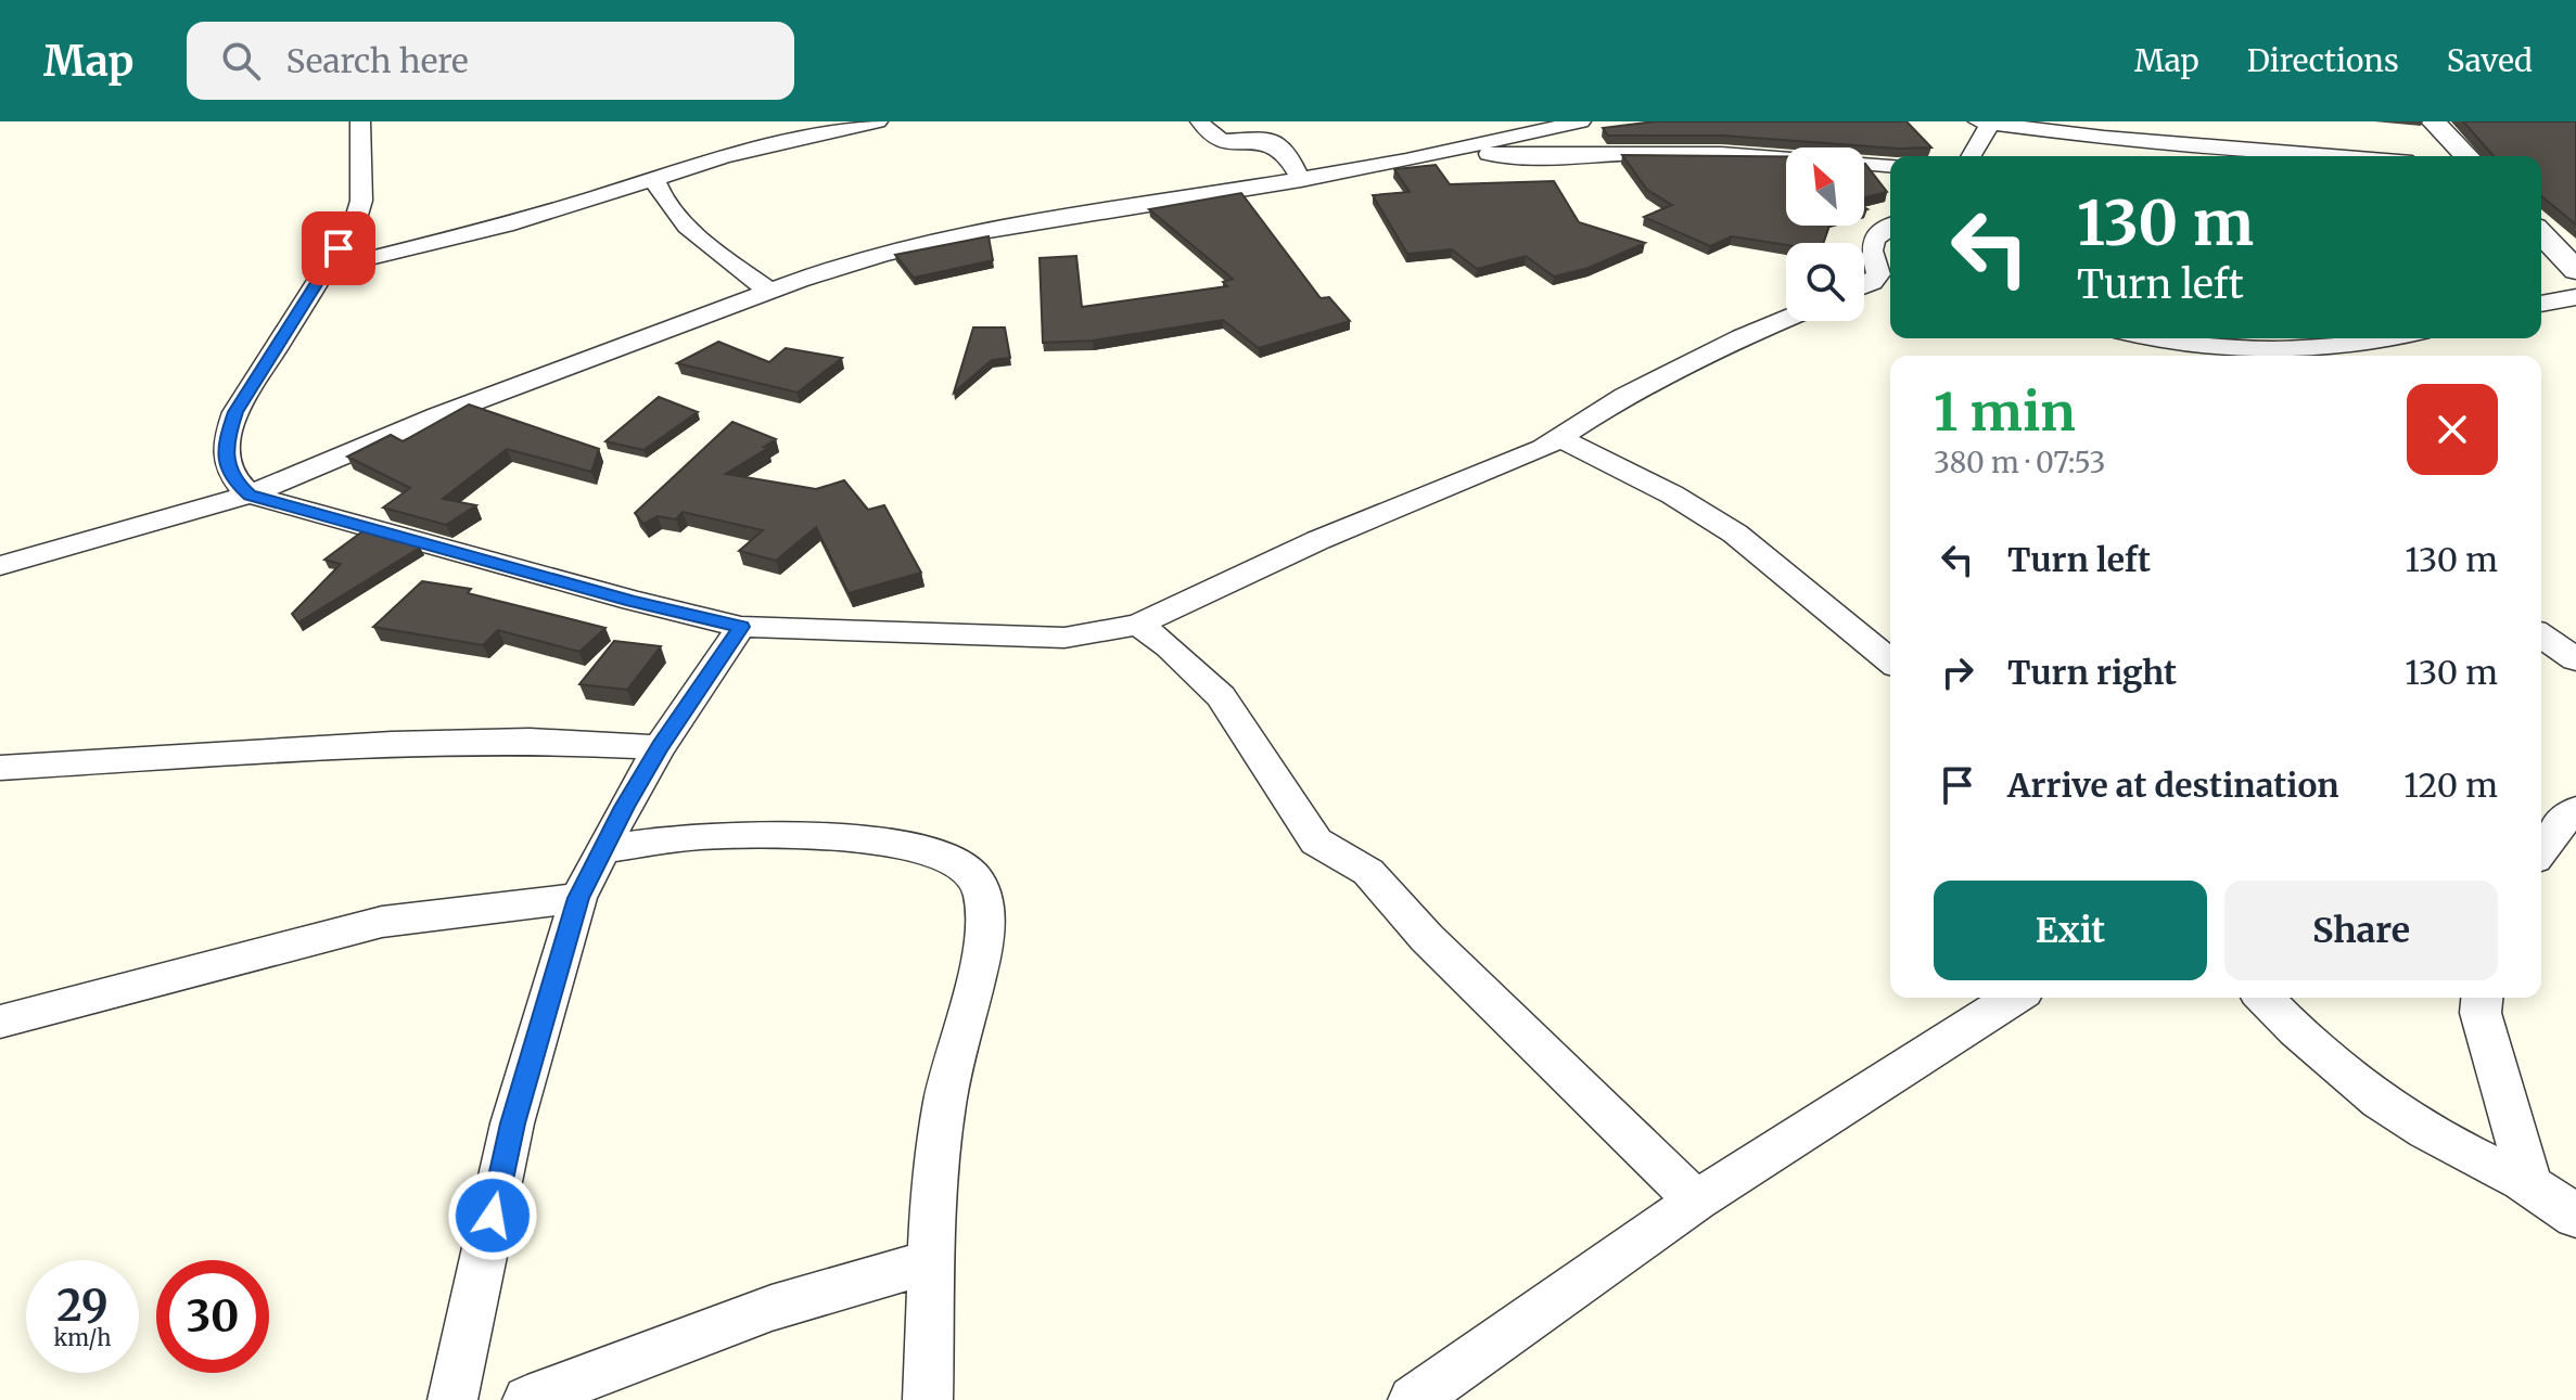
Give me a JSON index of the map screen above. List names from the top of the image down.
{
  "north": "top left",
  "page": {
    "header": "Map",
    "search": "Search here",
    "nav": ["Map", "Directions", "Saved"],
    "turn": ["130 m", "Turn left"],
    "heading": ["1 min", "380 m · 07:53"],
    "list": [
      {
        "name": "Turn left",
        "value": "130 m"
      },
      {
        "name": "Turn right",
        "value": "130 m"
      },
      {
        "name": "Arrive at destination",
        "value": "120 m"
      }
    ],
    "buttons": ["Exit", "Share"],
    "speed": "29 km/h",
    "limit": "30"
  }
}
